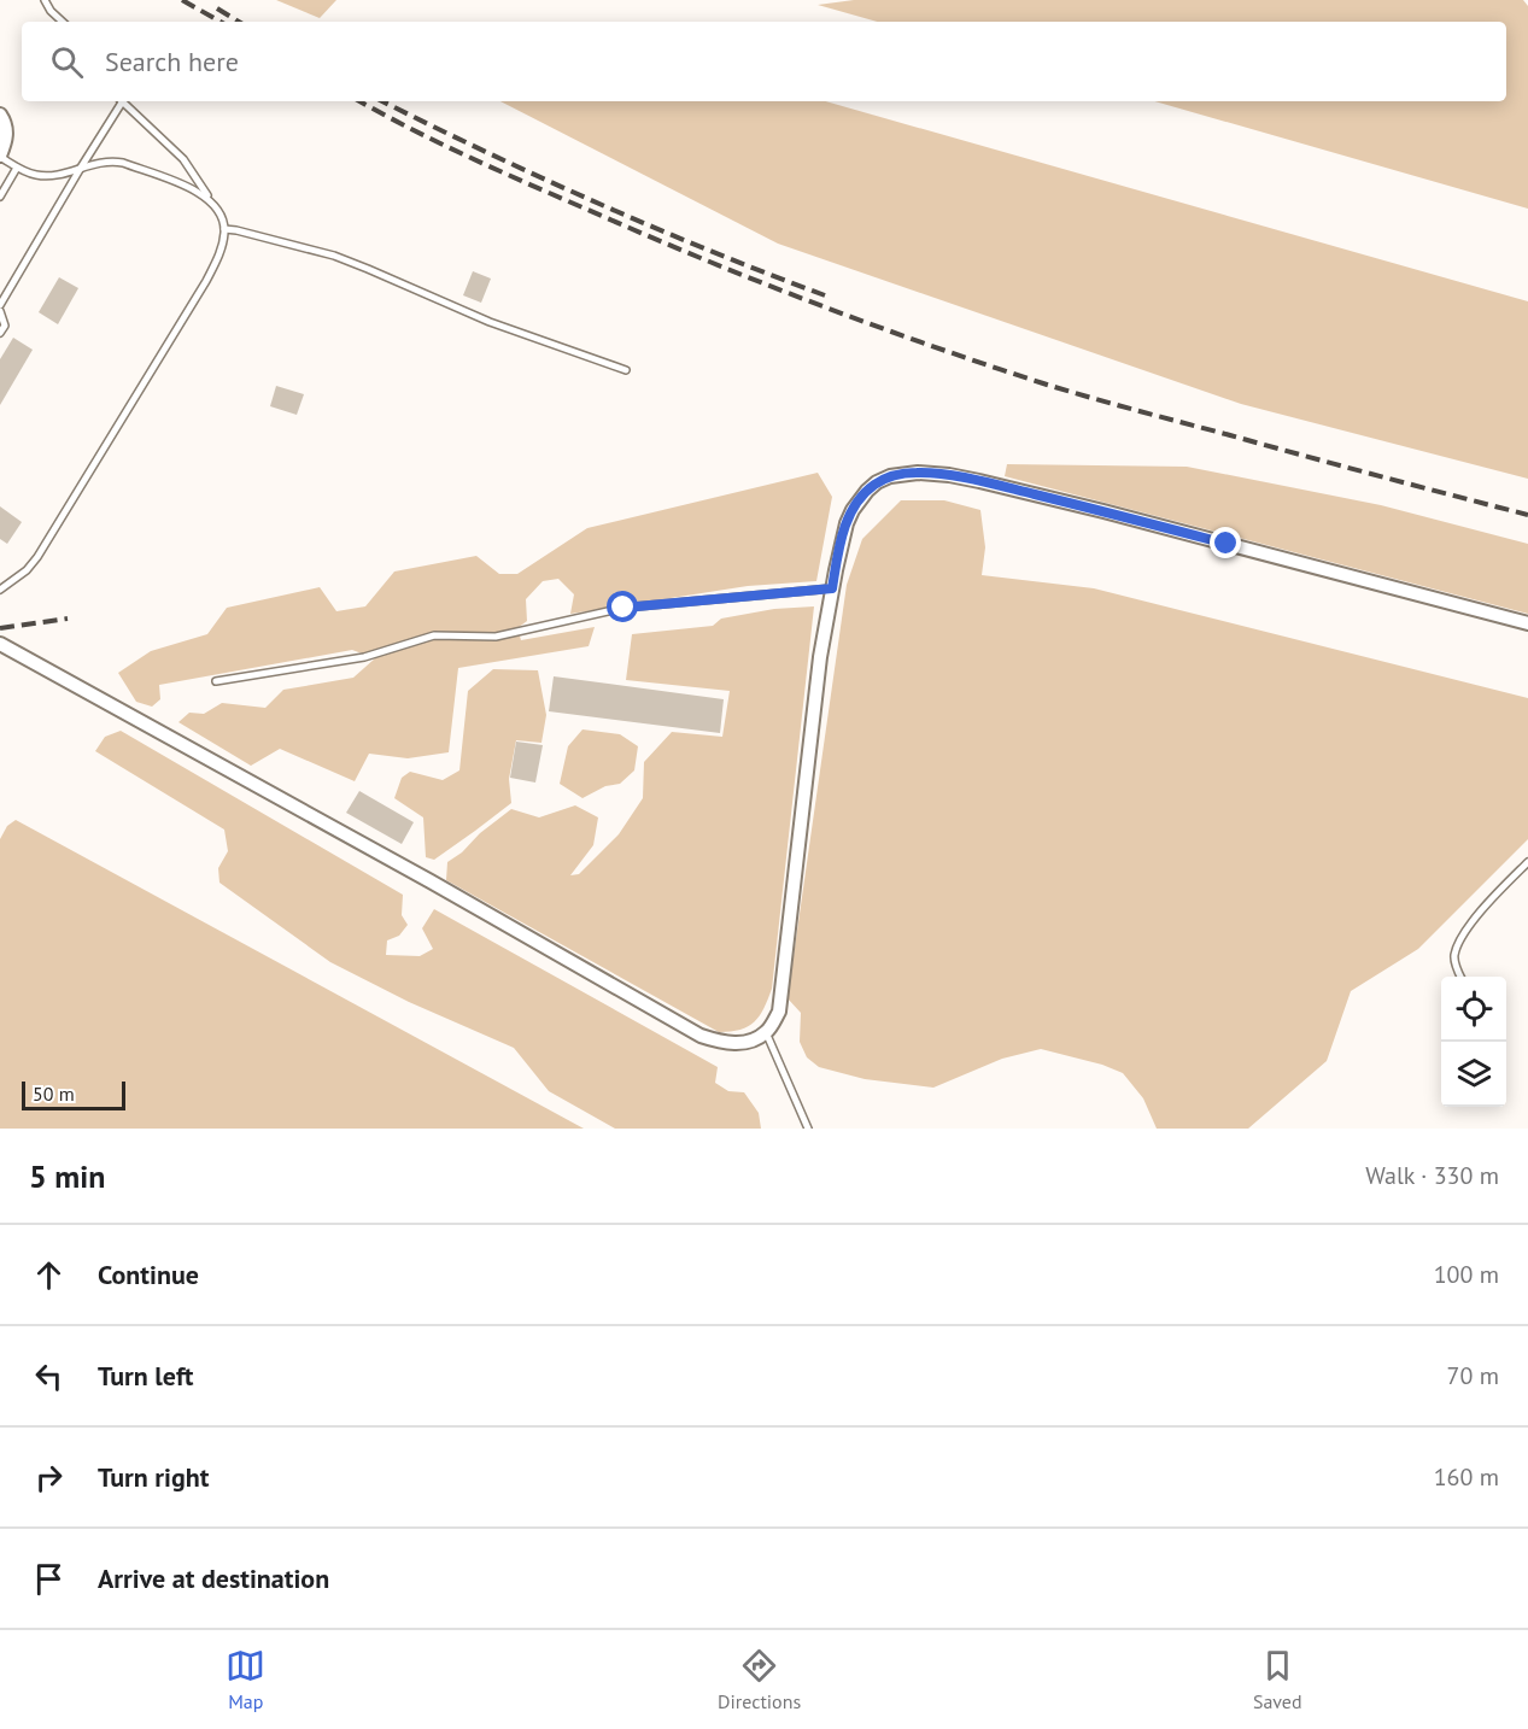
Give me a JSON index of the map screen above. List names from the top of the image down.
{
  "scale_bar": "50 m",
  "page": {
    "search": "Search here",
    "scale": "50 m",
    "heading": ["5 min", "Walk · 330 m"],
    "list": [
      ["Continue", "100 m"],
      ["Turn left", "70 m"],
      ["Turn right", "160 m"],
      "Arrive at destination"
    ],
    "nav": ["Map", "Directions", "Saved"]
  }
}
